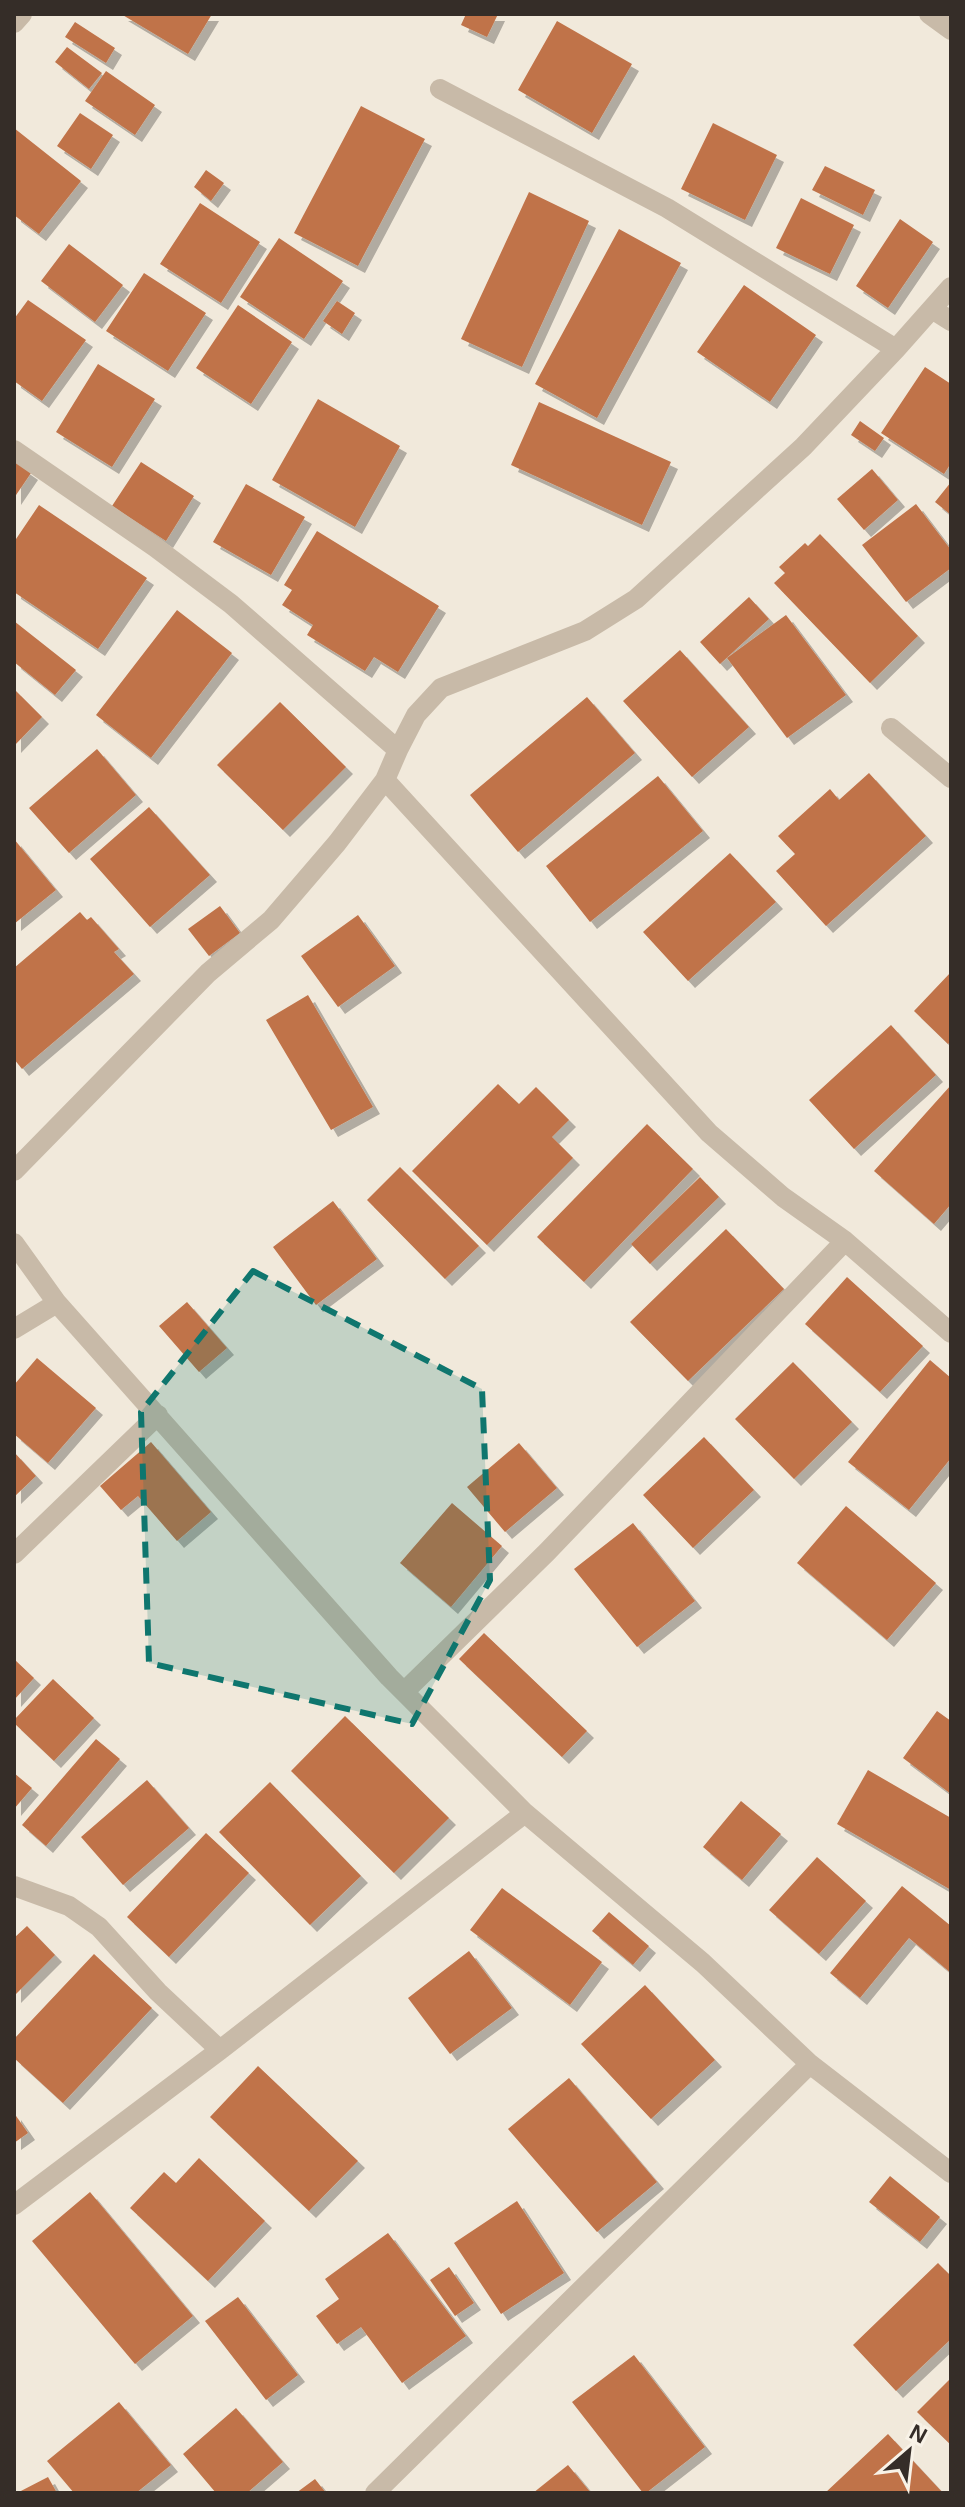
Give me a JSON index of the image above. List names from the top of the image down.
{
  "north": "top right"
}
